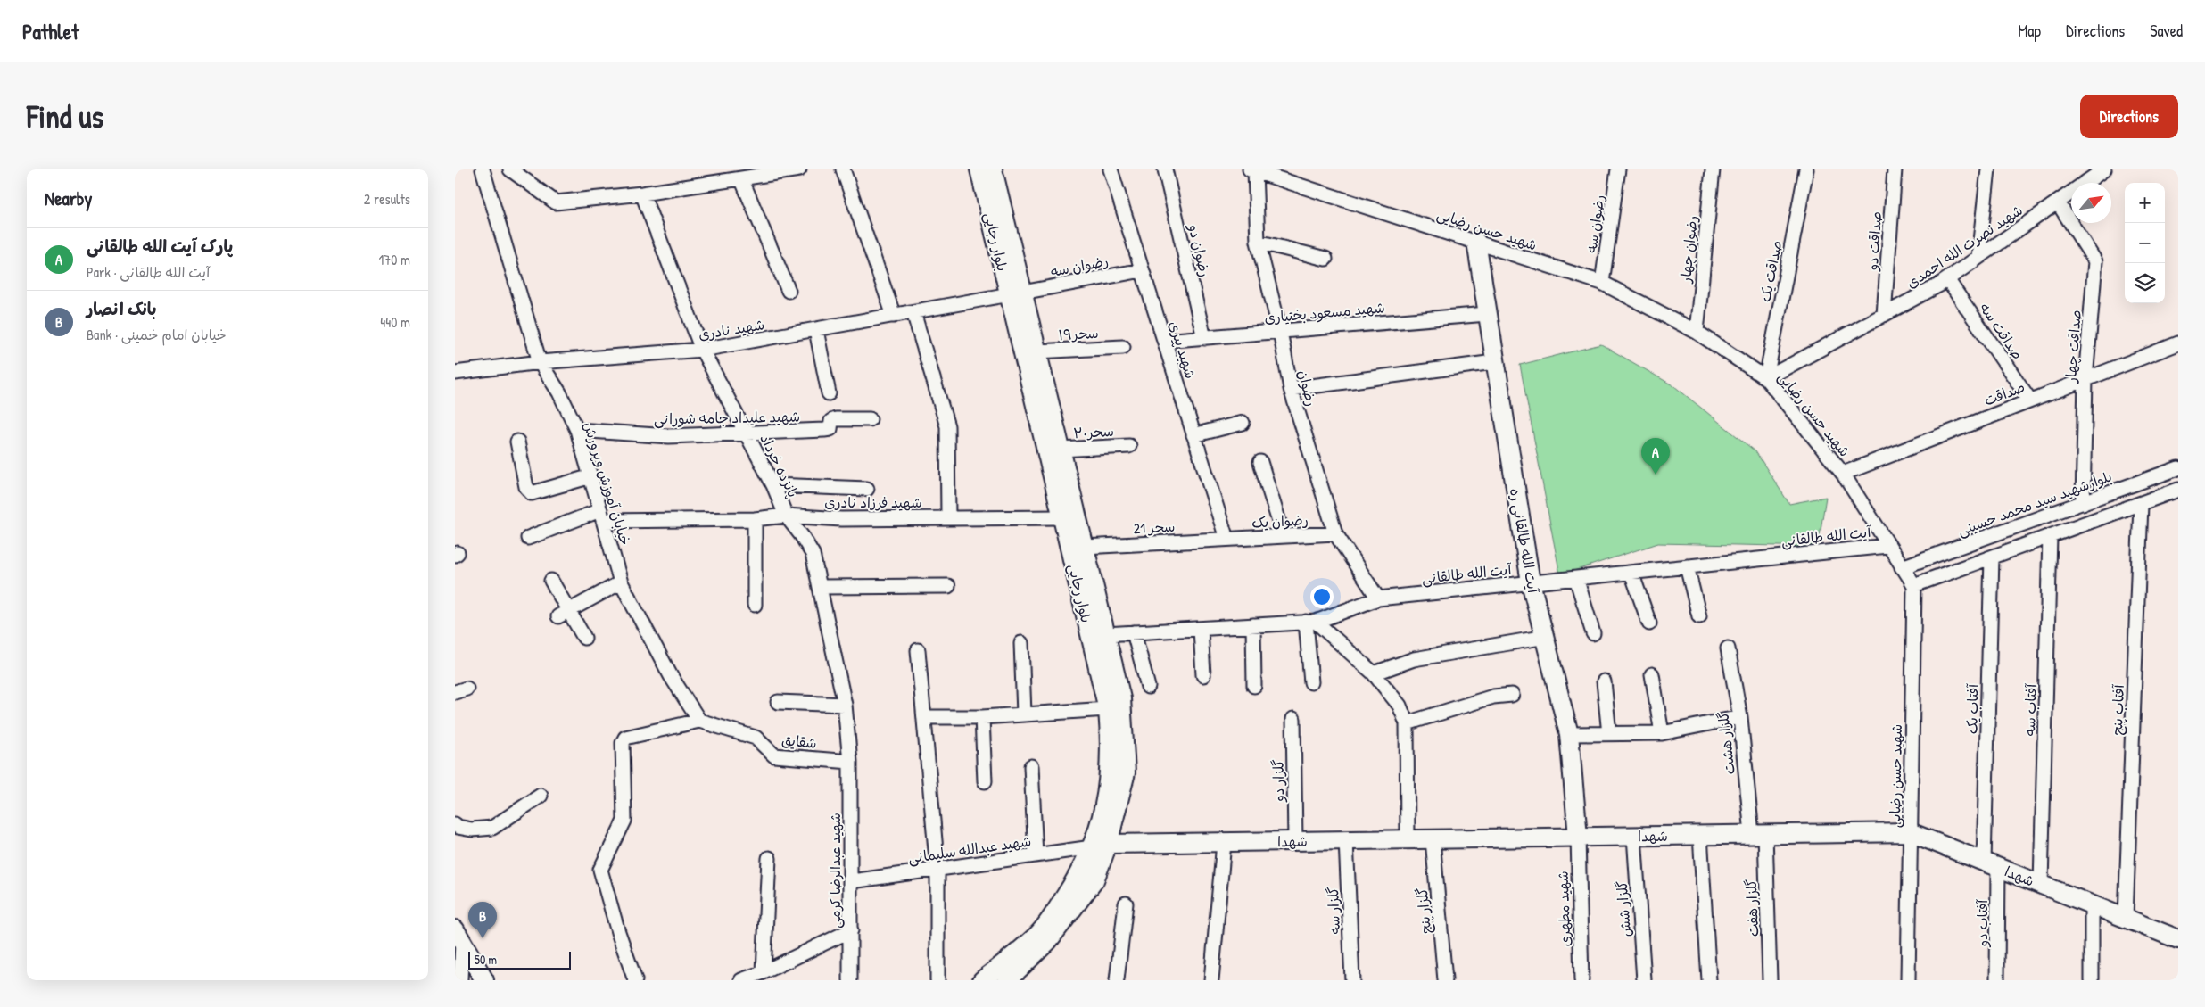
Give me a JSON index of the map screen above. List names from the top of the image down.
{
  "streets": {
    "street": [
      "رضوان سه",
      "شهید حسن رضایی",
      "صداقت دو",
      "بلوار رجایی",
      "شهید نصرت الله احمدی",
      "رضوان چهار",
      "رضوان دو",
      "صداقت یک",
      "شهید مسعود بختیاری",
      "شهید نادری",
      "صداقت سه",
      "سحر۱۹",
      "صداقت چهار",
      "شهید پیری",
      "رضوان",
      "صداقت",
      "شهید علیداد جامه شورانی",
      "سحر۲۰",
      "پانزده خرداد",
      "خیابان آموزش وپرورش",
      "شهید فرزاد نادری",
      "بلوارشهید سید محمد حسینی",
      "رضوان یک",
      "سحر 21",
      "آیت الله طالقانی",
      "آیت الله طالقانی ره",
      "آفتاب یک",
      "آفتاب سه",
      "آفتاب پنج",
      "شقایق",
      "گلزار هشت",
      "گلزار دو",
      "شهدا",
      "شهید عبدالله سلیمانی",
      "شهید عبدالرضا کرمی",
      "گلزار هفت",
      "شهید مطهری",
      "گلزار شش",
      "گلزار سه",
      "گلزار پنج",
      "آفتاب دو"
    ]
  },
  "crossings": [
    ["رضوان سه", "شهید حسن رضایی"],
    ["رضوان سه", "بلوار رجایی"],
    ["رضوان سه", "شهید نادری"],
    ["رضوان سه", "شهید پیری"],
    ["شهید حسن رضایی", "شهید نصرت الله احمدی"],
    ["شهید حسن رضایی", "رضوان چهار"],
    ["شهید حسن رضایی", "صداقت یک"],
    ["شهید حسن رضایی", "رضوان"],
    ["شهید حسن رضایی", "صداقت"],
    ["شهید حسن رضایی", "بلوارشهید سید محمد حسینی"],
    ["شهید حسن رضایی", "آیت الله طالقانی"],
    ["شهید حسن رضایی", "آیت الله طالقانی ره"],
    ["شهید حسن رضایی", "شهدا"],
    ["صداقت دو", "شهید نصرت الله احمدی"],
    ["بلوار رجایی", "شهید نادری"],
    ["بلوار رجایی", "سحر۱۹"],
    ["بلوار رجایی", "سحر۲۰"],
    ["بلوار رجایی", "شهید فرزاد نادری"],
    ["بلوار رجایی", "سحر 21"],
    ["بلوار رجایی", "آیت الله طالقانی"],
    ["بلوار رجایی", "شهدا"],
    ["بلوار رجایی", "شهید عبدالله سلیمانی"],
    ["شهید نصرت الله احمدی", "صداقت یک"],
    ["شهید نصرت الله احمدی", "صداقت سه"],
    ["شهید نصرت الله احمدی", "صداقت چهار"],
    ["رضوان دو", "شهید مسعود بختیاری"],
    ["شهید مسعود بختیاری", "شهید پیری"],
    ["شهید مسعود بختیاری", "رضوان"],
    ["شهید مسعود بختیاری", "آیت الله طالقانی ره"],
    ["شهید نادری", "پانزده خرداد"],
    ["شهید نادری", "خیابان آموزش وپرورش"],
    ["صداقت سه", "صداقت"],
    ["صداقت چهار", "صداقت"],
    ["صداقت چهار", "بلوارشهید سید محمد حسینی"],
    ["شهید پیری", "رضوان یک"],
    ["شهید پیری", "سحر 21"],
    ["رضوان", "رضوان یک"],
    ["رضوان", "آیت الله طالقانی"],
    ["شهید علیداد جامه شورانی", "پانزده خرداد"],
    ["شهید علیداد جامه شورانی", "خیابان آموزش وپرورش"],
    ["پانزده خرداد", "شهید فرزاد نادری"],
    ["پانزده خرداد", "شقایق"],
    ["پانزده خرداد", "شهید عبدالرضا کرمی"],
    ["خیابان آموزش وپرورش", "شهید فرزاد نادری"],
    ["خیابان آموزش وپرورش", "شقایق"],
    ["رضوان یک", "سحر 21"],
    ["آیت الله طالقانی", "آیت الله طالقانی ره"],
    ["آیت الله طالقانی ره", "شهدا"],
    ["آیت الله طالقانی ره", "شهید مطهری"],
    ["آفتاب یک", "شهدا"],
    ["آفتاب یک", "آفتاب دو"],
    ["آفتاب سه", "شهدا"],
    ["آفتاب پنج", "شهدا"],
    ["شقایق", "شهید عبدالرضا کرمی"],
    ["گلزار هشت", "شهدا"],
    ["گلزار هشت", "گلزار هفت"],
    ["گلزار دو", "شهدا"],
    ["شهدا", "شهید عبدالله سلیمانی"],
    ["شهدا", "گلزار هفت"],
    ["شهدا", "شهید مطهری"],
    ["شهدا", "گلزار شش"],
    ["شهدا", "گلزار سه"],
    ["شهدا", "گلزار پنج"],
    ["شهدا", "آفتاب دو"],
    ["شهید عبدالله سلیمانی", "شهید عبدالرضا کرمی"]
  ],
  "scale_bar": "50 m",
  "north": "top right",
  "page": {
    "header": "Pathlet",
    "nav": ["Map", "Directions", "Saved"],
    "buttons": "Directions",
    "title": "Find us",
    "heading": ["Nearby", "2 results"],
    "map_buttons": ["+", "−"],
    "list": [
      {
        "mark": "A",
        "name": "پارک آیت الله طالقانی",
        "note": "Park · آیت الله طالقانی",
        "value": "170 m"
      },
      {
        "mark": "B",
        "name": "بانک انصار",
        "note": "Bank · خیابان امام خمینی",
        "value": "440 m"
      }
    ],
    "pins": ["A", "B"],
    "scale": "50 m"
  }
}
